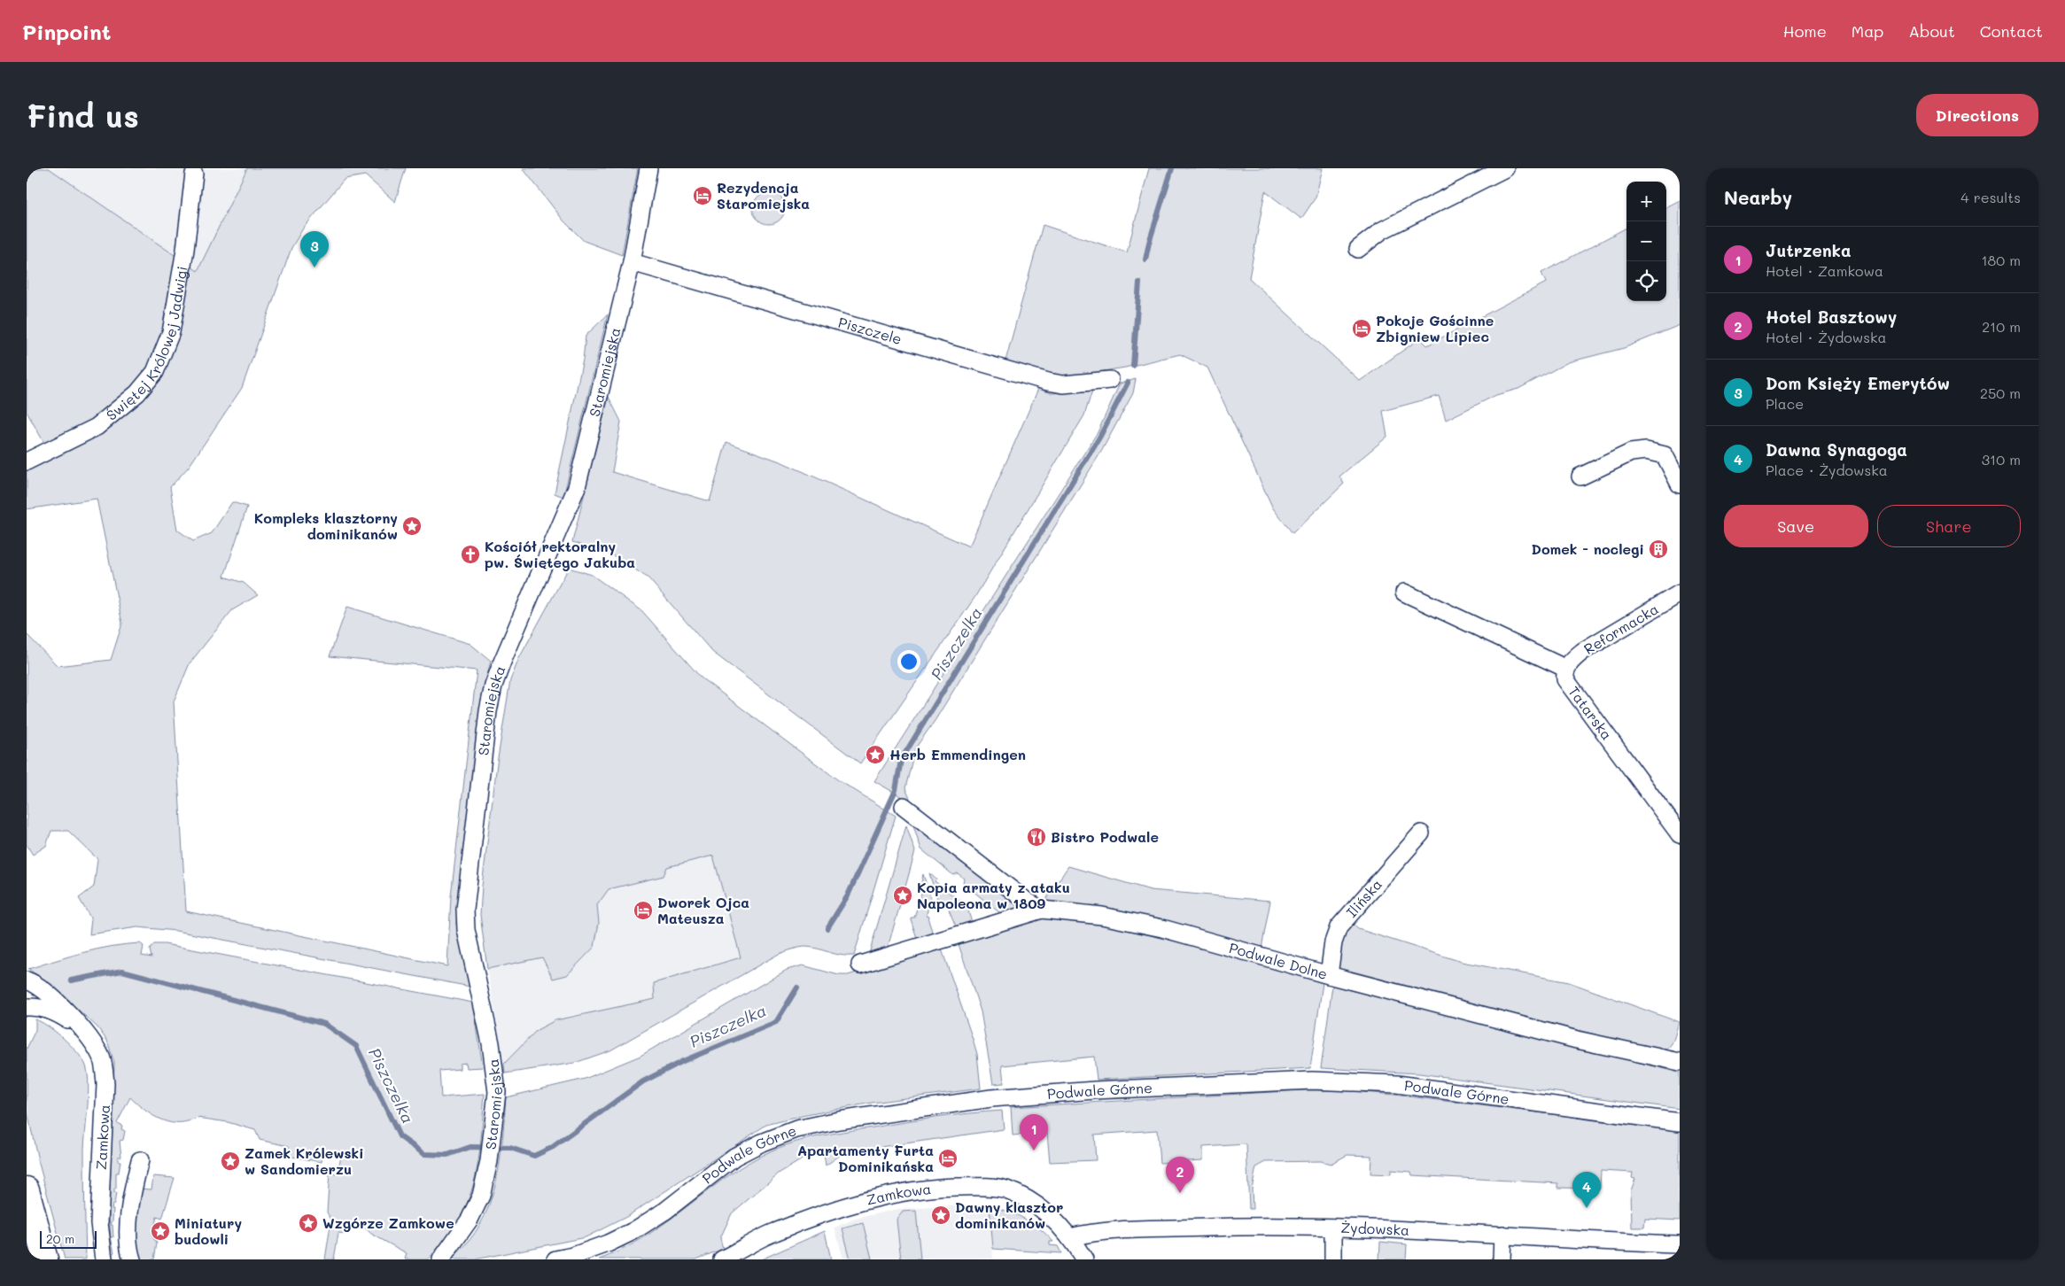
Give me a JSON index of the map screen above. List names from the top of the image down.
{
  "streets": {
    "street": [
      "Piszczele",
      "Świętej Królowej Jadwigi",
      "Staromiejska",
      "Reformacka",
      "Tatarska",
      "Ilińska",
      "Podwale Dolne",
      "Podwale Górne",
      "Zamkowa",
      "Żydowska"
    ]
  },
  "crossings": [
    ["Piszczele", "Staromiejska"],
    ["Reformacka", "Tatarska"],
    ["Ilińska", "Podwale Dolne"],
    ["Zamkowa", "Żydowska"]
  ],
  "water": ["Piszczelka"],
  "places": {
    "hotel": [
      "Rezydencja Staromiejska",
      "Pokoje Gościnne Zbigniew Lipiec",
      "Dworek Ojca Mateusza",
      "Apartamenty Furta Dominikańska"
    ],
    "place": [
      "Kompleks klasztorny dominikanów",
      "Herb Emmendingen",
      "Kopia armaty z ataku Napoleona w 1809",
      "Zamek Królewski w Sandomierzu",
      "Dawny klasztor dominikanów",
      "Wzgórze Zamkowe",
      "Miniatury budowli"
    ],
    "building": ["Domek - noclegi"],
    "church": ["Kościół rektoralny pw. Świętego Jakuba"],
    "restaurant": ["Bistro Podwale"]
  },
  "scale_bar": "20 m",
  "page": {
    "header": "Pinpoint",
    "nav": [
      "Home",
      "Map",
      "About",
      "Contact"
    ],
    "buttons": [
      "Directions",
      ["Save", "Share"]
    ],
    "title": "Find us",
    "heading": ["Nearby", "4 results"],
    "map_buttons": ["+", "−"],
    "list": [
      {
        "mark": "1",
        "name": "Jutrzenka",
        "note": "Hotel · Zamkowa",
        "value": "180 m"
      },
      {
        "mark": "2",
        "name": "Hotel Basztowy",
        "note": "Hotel · Żydowska",
        "value": "210 m"
      },
      {
        "mark": "3",
        "name": "Dom Księży Emerytów",
        "note": "Place",
        "value": "250 m"
      },
      {
        "mark": "4",
        "name": "Dawna Synagoga",
        "note": "Place · Żydowska",
        "value": "310 m"
      }
    ],
    "pins": [
      "3",
      "1",
      "2",
      "4"
    ],
    "scale": "20 m"
  }
}
